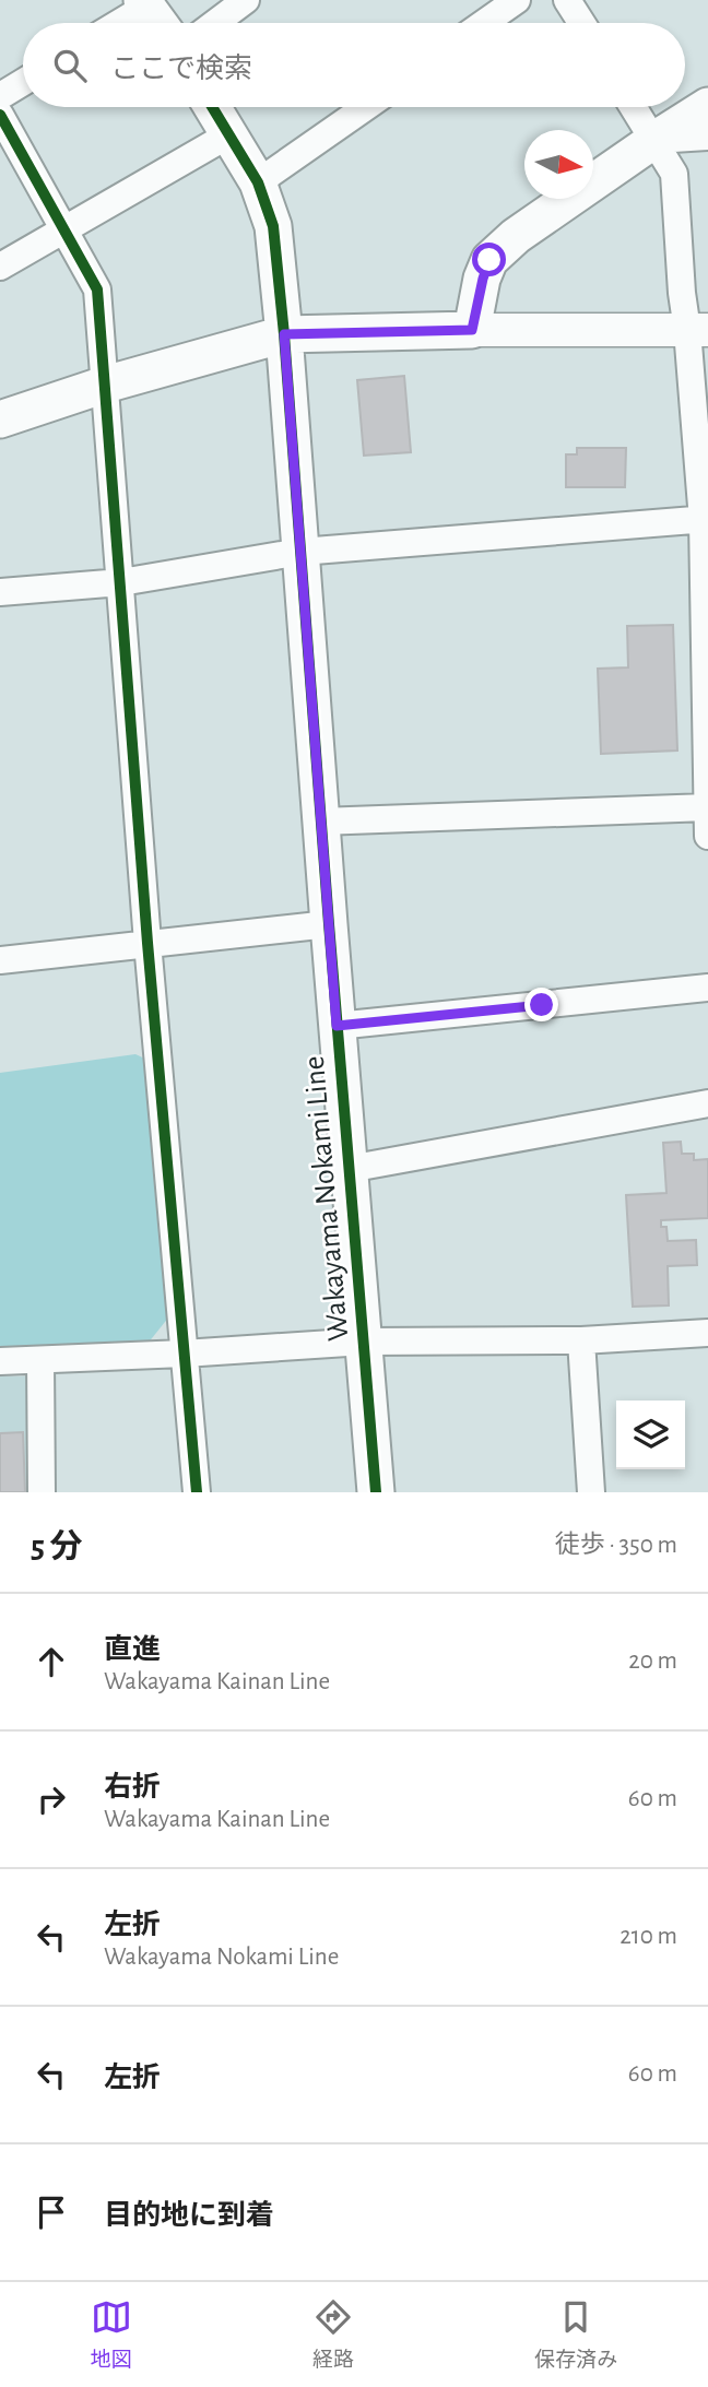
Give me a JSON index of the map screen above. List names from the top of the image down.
{
  "streets": {
    "main road": ["Wakayama Nokami Line"]
  },
  "north": "right",
  "page": {
    "search": "ここで検索",
    "heading": ["5 分", "徒歩 · 350 m"],
    "list": [
      ["直進", "Wakayama Kainan Line", "20 m"],
      ["右折", "Wakayama Kainan Line", "60 m"],
      ["左折", "Wakayama Nokami Line", "210 m"],
      ["左折", "60 m"],
      "目的地に到着"
    ],
    "nav": ["地図", "経路", "保存済み"]
  }
}
